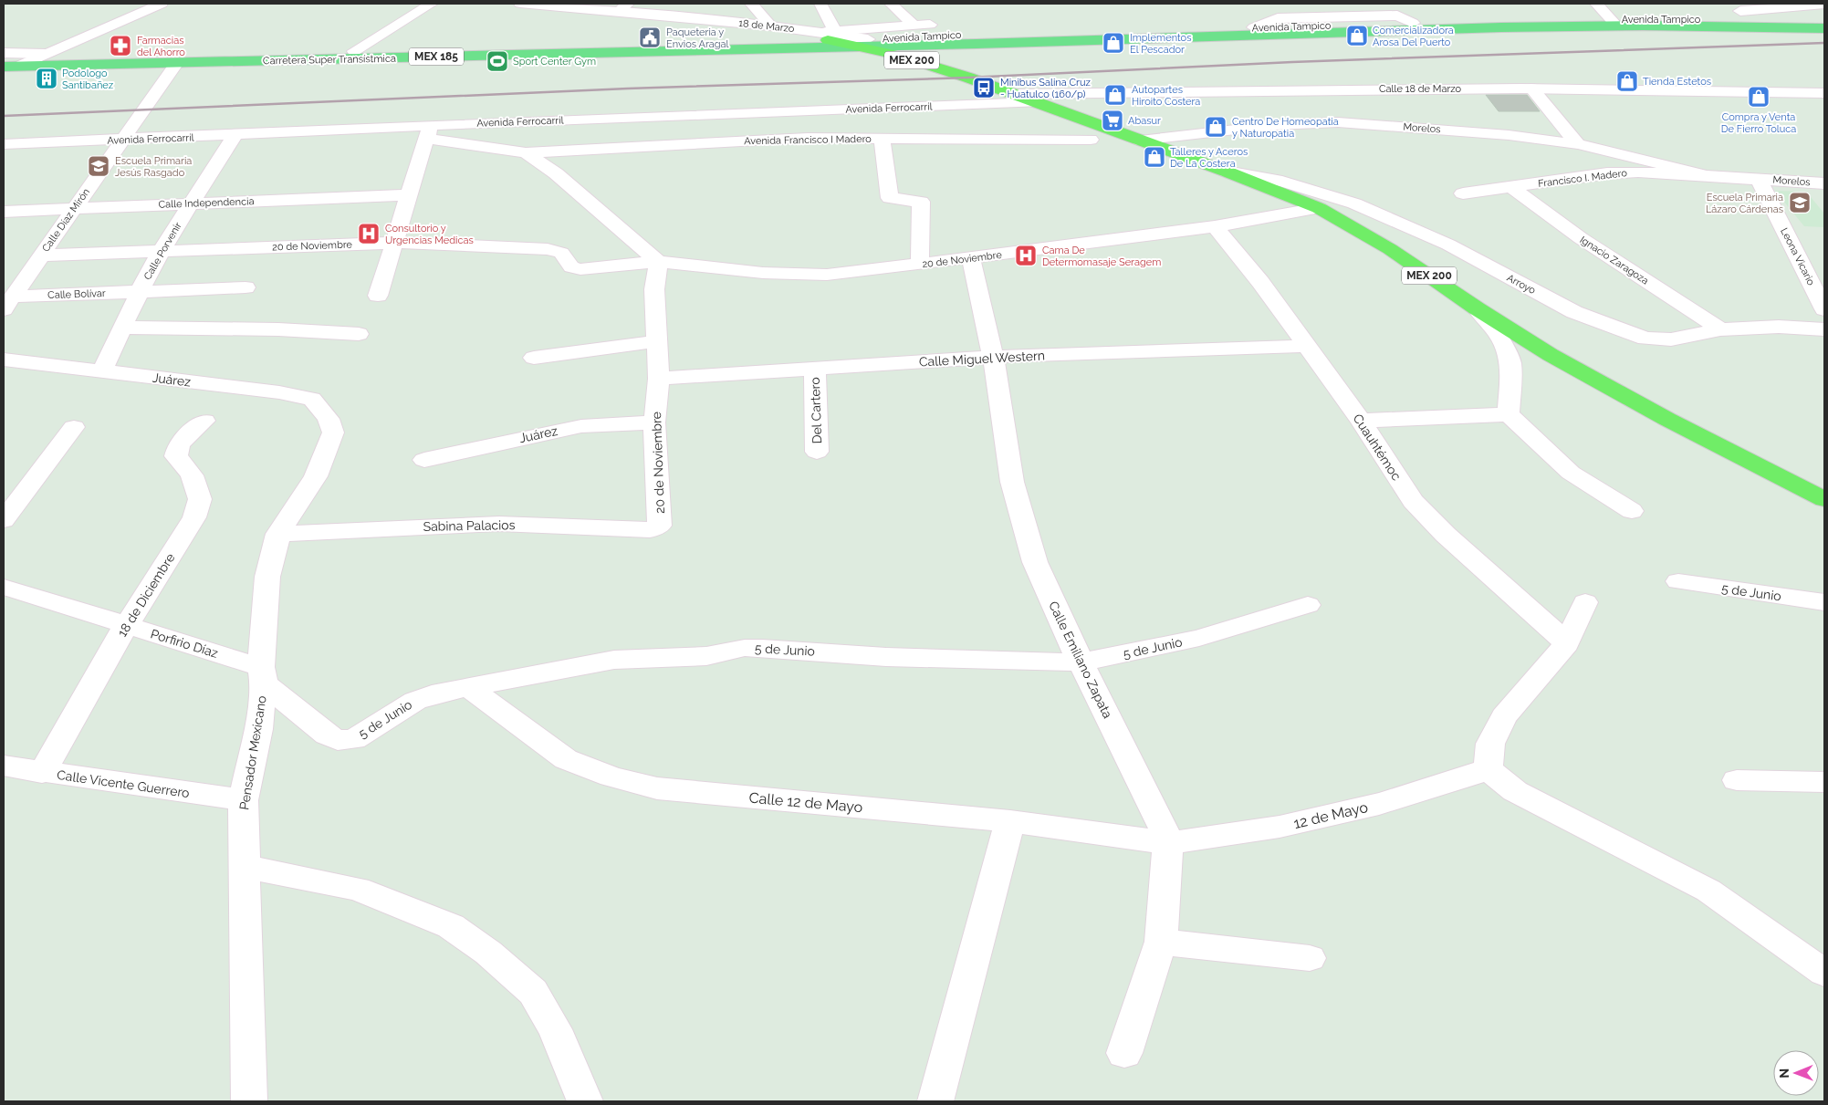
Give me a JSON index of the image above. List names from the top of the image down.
{
  "streets": {
    "highway": ["MEX 200"],
    "main road": ["Avenida Tampico", "MEX 185", "Carretera Super Transístmica"],
    "street": [
      "18 de Marzo",
      "Calle 18 de Marzo",
      "Avenida Ferrocarril",
      "Morelos",
      "Avenida Francisco I Madero",
      "Francisco I. Madero",
      "Calle Independencia",
      "Calle Díaz Mirón",
      "20 de Noviembre",
      "Calle Porvenir",
      "Leona Vicario",
      "Ignacio Zaragoza",
      "Arroyo",
      "Calle Bolívar",
      "Calle Miguel Western",
      "Juárez",
      "Del Cartero",
      "Cuauhtémoc",
      "Sabina Palacios",
      "5 de Junio",
      "18 de Diciembre",
      "Porfirio Díaz",
      "Calle Emiliano Zapata",
      "Pensador Mexicano",
      "Calle Vicente Guerrero",
      "Calle 12 de Mayo",
      "12 de Mayo"
    ]
  },
  "crossings": [
    ["Avenida Tampico", "Carretera Super Transístmica"],
    ["Avenida Tampico", "MEX 200"],
    ["18 de Marzo", "Carretera Super Transístmica"],
    ["18 de Marzo", "MEX 200"],
    ["Carretera Super Transístmica", "MEX 200"],
    ["Carretera Super Transístmica", "Calle Díaz Mirón"],
    ["MEX 200", "Calle 18 de Marzo"],
    ["MEX 200", "Avenida Ferrocarril"],
    ["MEX 200", "Morelos"],
    ["MEX 200", "20 de Noviembre"],
    ["MEX 200", "Arroyo"],
    ["Calle 18 de Marzo", "Avenida Ferrocarril"],
    ["Avenida Ferrocarril", "Avenida Francisco I Madero"],
    ["Avenida Ferrocarril", "Calle Díaz Mirón"],
    ["Avenida Ferrocarril", "Calle Porvenir"],
    ["Morelos", "Francisco I. Madero"],
    ["Morelos", "Leona Vicario"],
    ["Francisco I. Madero", "Leona Vicario"],
    ["Francisco I. Madero", "Ignacio Zaragoza"],
    ["Calle Independencia", "Calle Díaz Mirón"],
    ["Calle Independencia", "Calle Porvenir"],
    ["Calle Díaz Mirón", "20 de Noviembre"],
    ["Calle Díaz Mirón", "Calle Bolívar"],
    ["20 de Noviembre", "Calle Porvenir"],
    ["20 de Noviembre", "Calle Miguel Western"],
    ["20 de Noviembre", "Juárez"],
    ["20 de Noviembre", "Cuauhtémoc"],
    ["20 de Noviembre", "Sabina Palacios"],
    ["20 de Noviembre", "Calle Emiliano Zapata"],
    ["Calle Porvenir", "Calle Bolívar"],
    ["Calle Porvenir", "Juárez"],
    ["Ignacio Zaragoza", "Arroyo"],
    ["Calle Miguel Western", "Del Cartero"],
    ["Calle Miguel Western", "Cuauhtémoc"],
    ["Calle Miguel Western", "Calle Emiliano Zapata"],
    ["Juárez", "Pensador Mexicano"],
    ["Sabina Palacios", "Pensador Mexicano"],
    ["5 de Junio", "Porfirio Díaz"],
    ["5 de Junio", "Calle Emiliano Zapata"],
    ["5 de Junio", "Pensador Mexicano"],
    ["5 de Junio", "Calle 12 de Mayo"],
    ["18 de Diciembre", "Porfirio Díaz"],
    ["18 de Diciembre", "Calle Vicente Guerrero"],
    ["Porfirio Díaz", "Pensador Mexicano"],
    ["Calle Emiliano Zapata", "Calle 12 de Mayo"],
    ["Calle Emiliano Zapata", "12 de Mayo"],
    ["Pensador Mexicano", "Calle Vicente Guerrero"],
    ["Calle 12 de Mayo", "12 de Mayo"]
  ],
  "places": {
    "shop": [
      "Comercializadora Arosa Del Puerto",
      "Implementos El Pescador",
      "Tienda Estetos",
      "Autopartes Hiroito Costera",
      "Compra y Venta De Fierro Toluca",
      "Centro De Homeopatia y Naturopatia",
      "Talleres y Aceros De La Costera"
    ],
    "public building": ["Paqueteria y Envios Aragal"],
    "pharmacy": ["Farmacias del Ahorro"],
    "sports": ["Sport Center Gym"],
    "building": ["Podologo Santibañez"],
    "bus stop": ["Minibus Salina Cruz - Huatulco (160/p)"],
    "supermarket": ["Abasur"],
    "school or university": ["Escuela Primaria Jesús Rasgado", "Escuela Primaria Lázaro Cárdenas"],
    "hospital": ["Consultorio y Urgencias Medicas", "Cama De Determomasaje Seragem"]
  },
  "north": "left"
}
